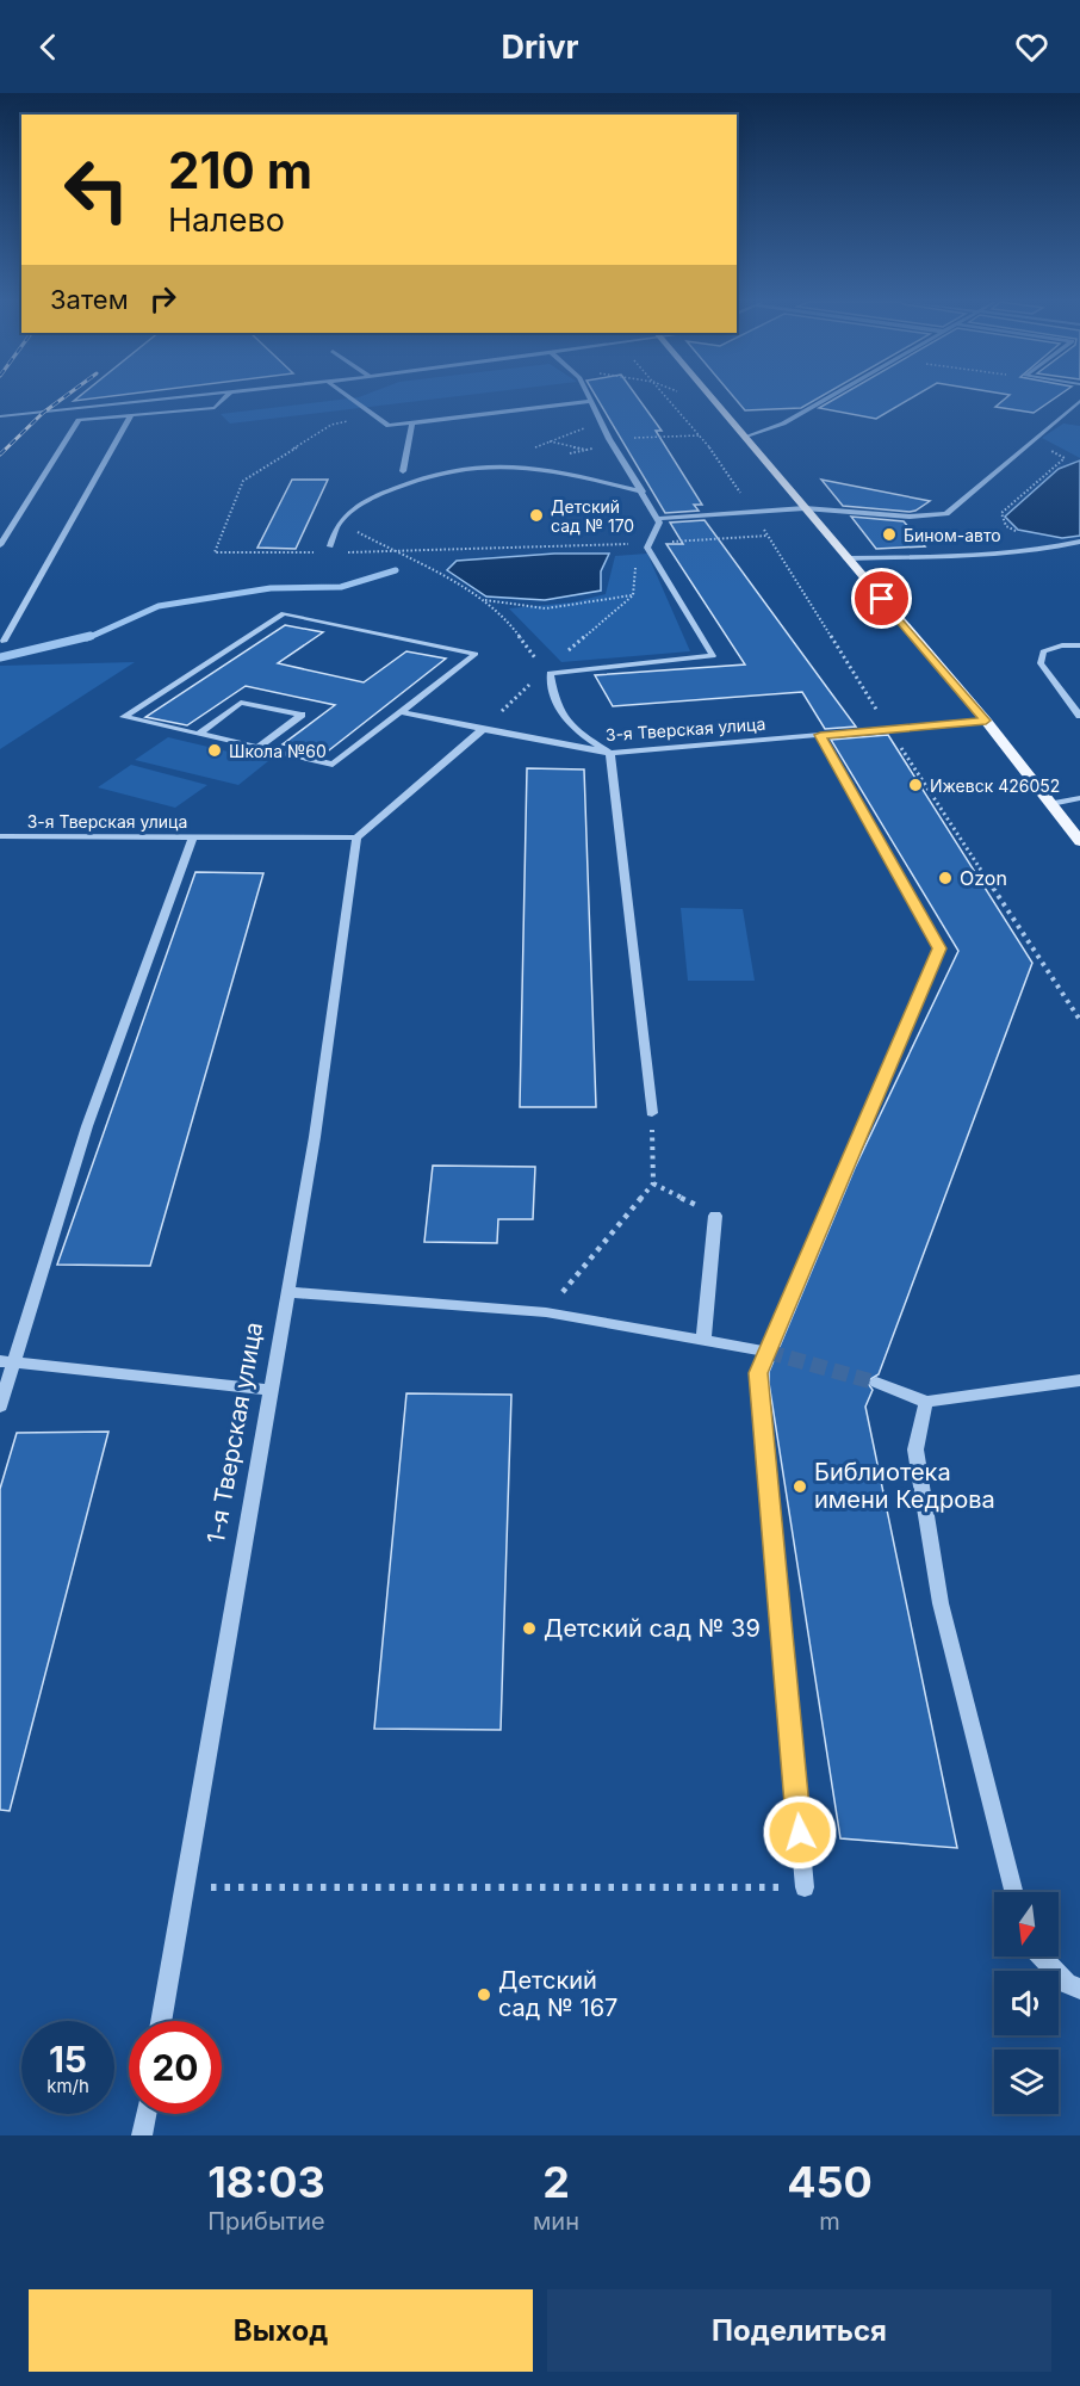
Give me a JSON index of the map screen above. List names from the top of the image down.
{
  "streets": {
    "street": ["3-я Тверская улица", "1-я Тверская улица"]
  },
  "crossings": [
    ["3-я Тверская улица", "1-я Тверская улица"]
  ],
  "places": [
    "Детский сад № 170",
    "Бином-авто",
    "Школа №60",
    "Ижевск 426052",
    "Ozon",
    "Библиотека имени Кедрова",
    "Детский сад № 39",
    "Детский сад № 167"
  ],
  "north": "bottom",
  "page": {
    "header": "Drivr",
    "turn": ["210 m", "Налево"],
    "then": "Затем",
    "speed": "15 km/h",
    "limit": "20",
    "eta": [
      "18:03",
      "Прибытие",
      "2",
      "мин",
      "450",
      "m"
    ],
    "buttons": ["Выход", "Поделиться"]
  }
}
